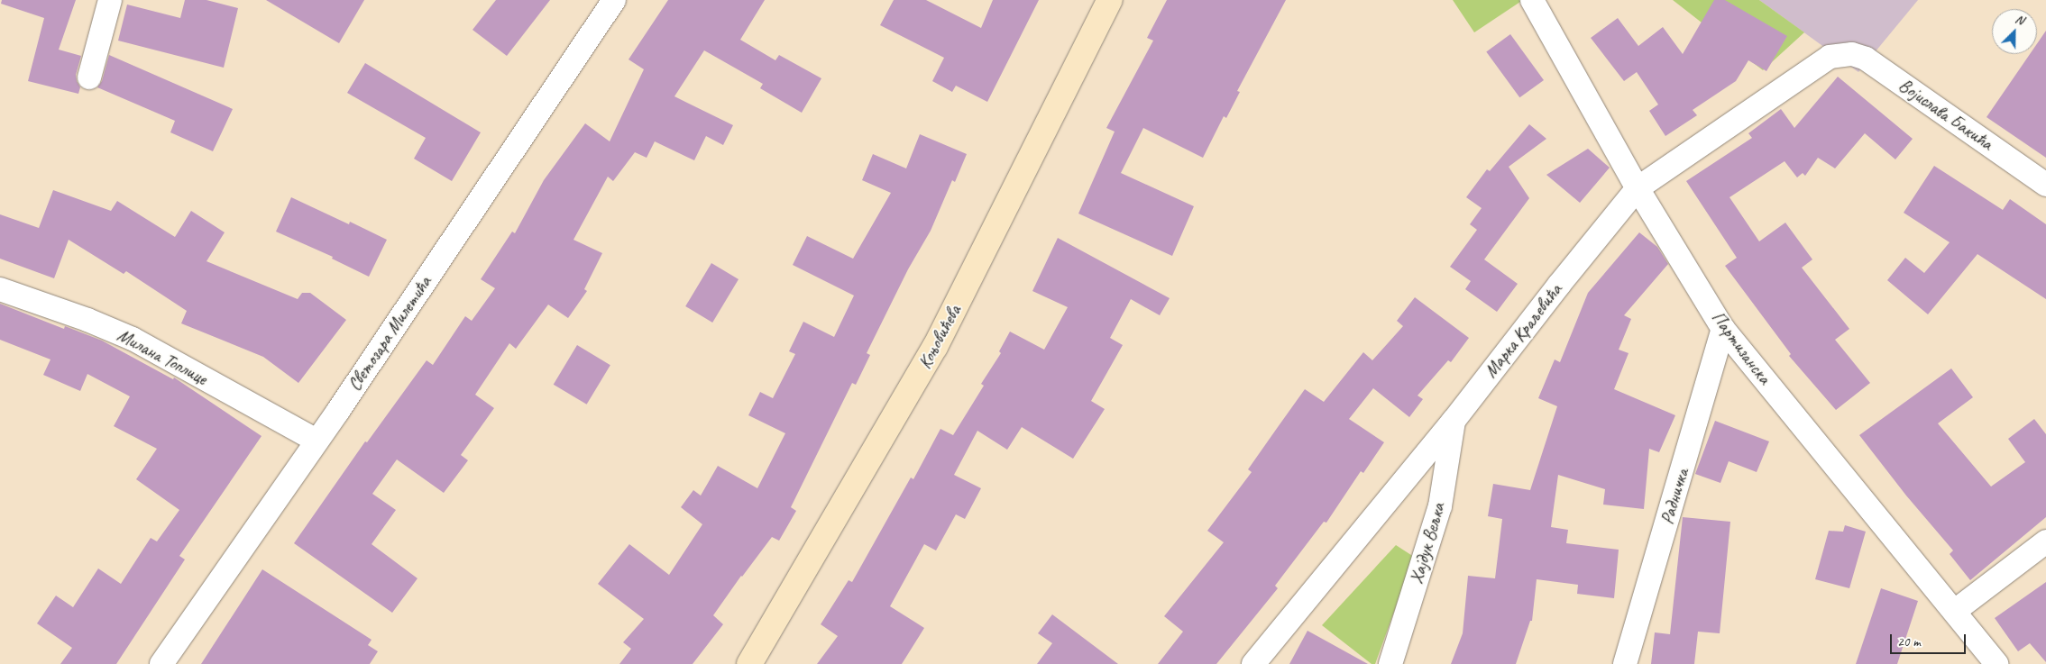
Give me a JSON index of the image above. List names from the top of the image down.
{
  "streets": {
    "main road": ["Коњовићева"],
    "street": [
      "Војислава Бакића",
      "Марка Краљевића",
      "Светозара Милетића",
      "Партизанска",
      "Милана Топлице",
      "Радничка",
      "Хајдук Вељка"
    ]
  },
  "crossings": [
    ["Војислава Бакића", "Марка Краљевића"],
    ["Марка Краљевића", "Партизанска"],
    ["Марка Краљевића", "Хајдук Вељка"],
    ["Светозара Милетића", "Милана Топлице"],
    ["Партизанска", "Радничка"]
  ],
  "scale_bar": "20 m",
  "north": "top right"
}
